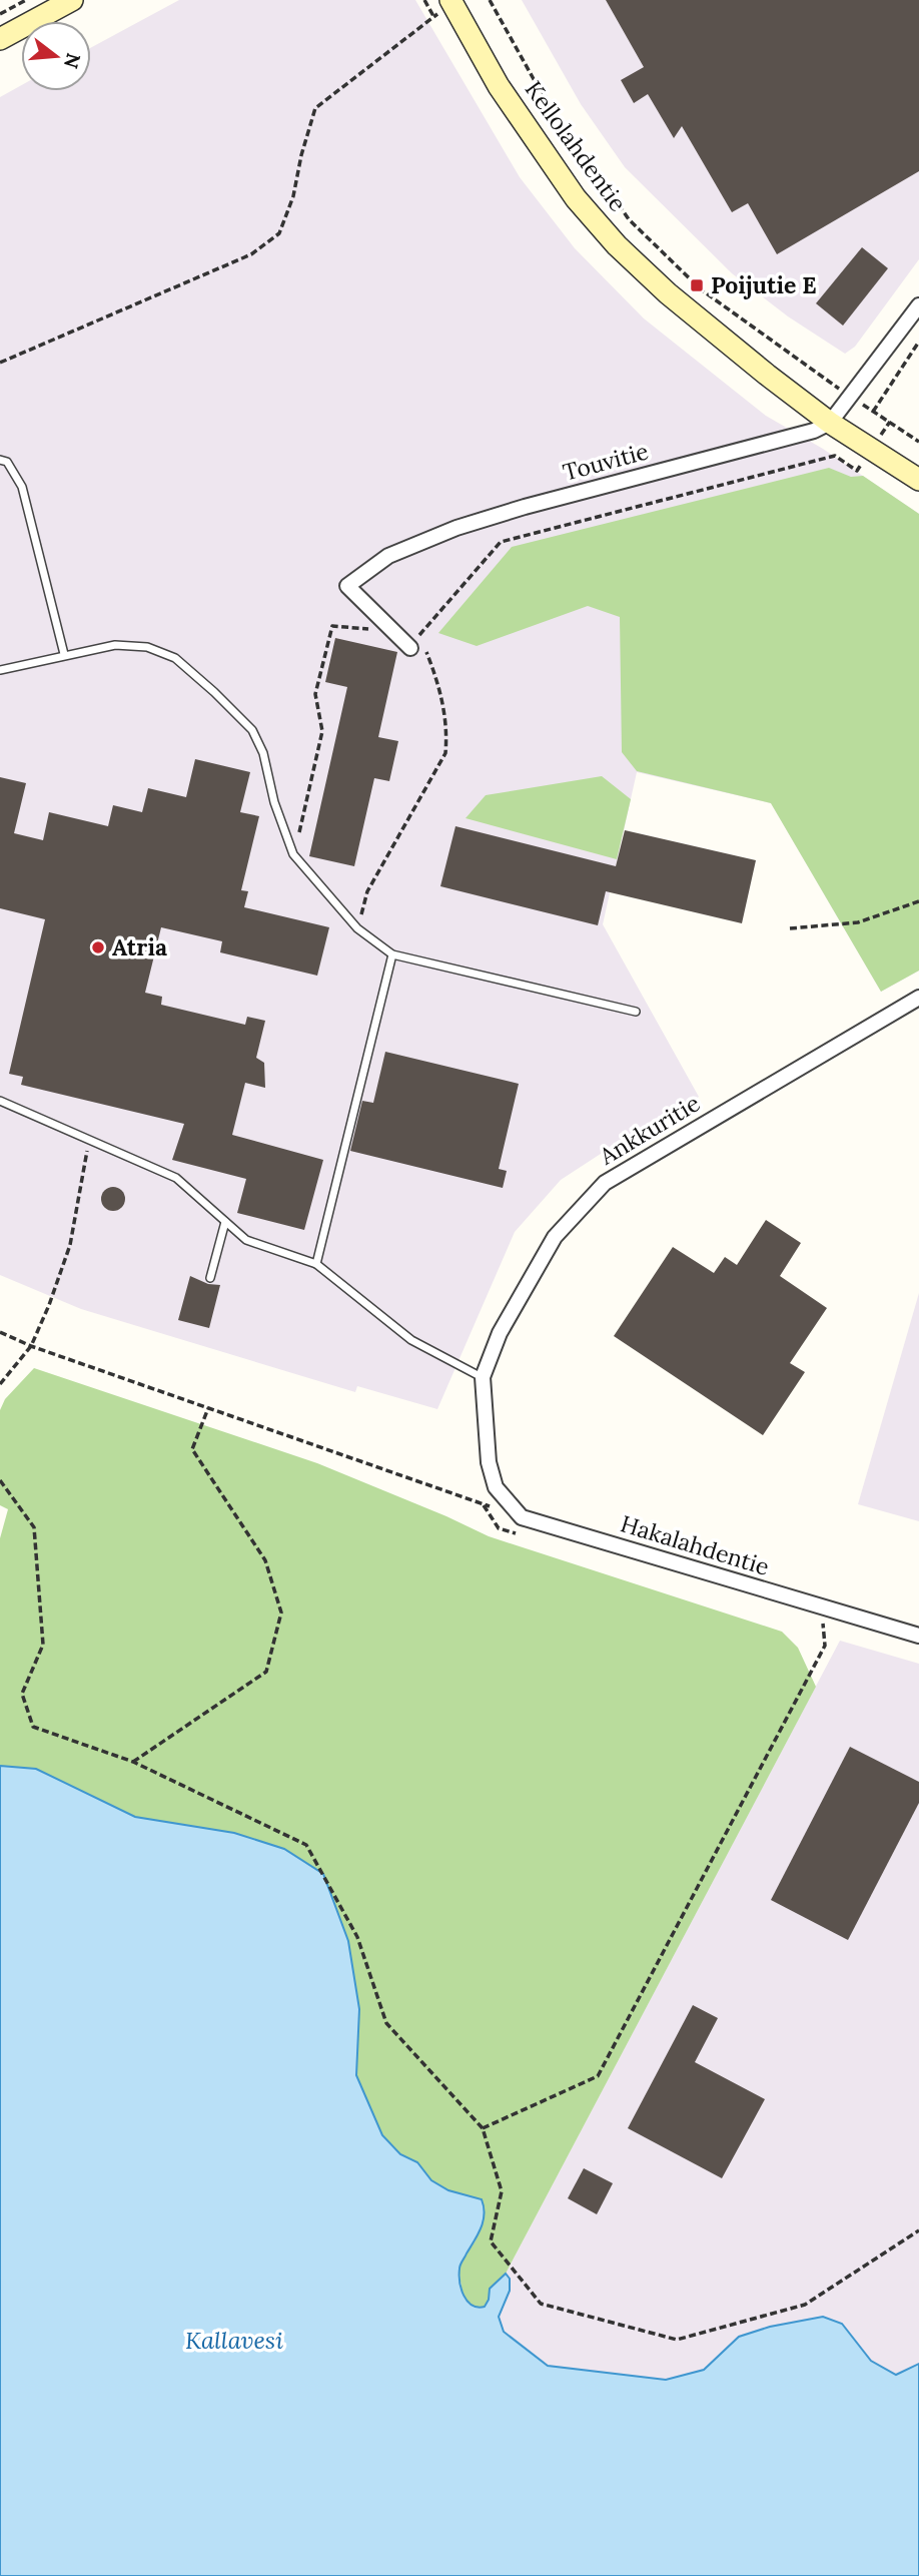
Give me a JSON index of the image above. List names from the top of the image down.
{
  "streets": {
    "street": [
      "Kellolahdentie",
      "Touvitie",
      "Ankkuritie",
      "Hakalahdentie"
    ]
  },
  "crossings": [
    ["Kellolahdentie", "Touvitie"],
    ["Ankkuritie", "Hakalahdentie"]
  ],
  "water": ["Kallavesi"],
  "places": {
    "transit": ["Poijutie E"],
    "other": ["Atria"]
  },
  "north": "right"
}
